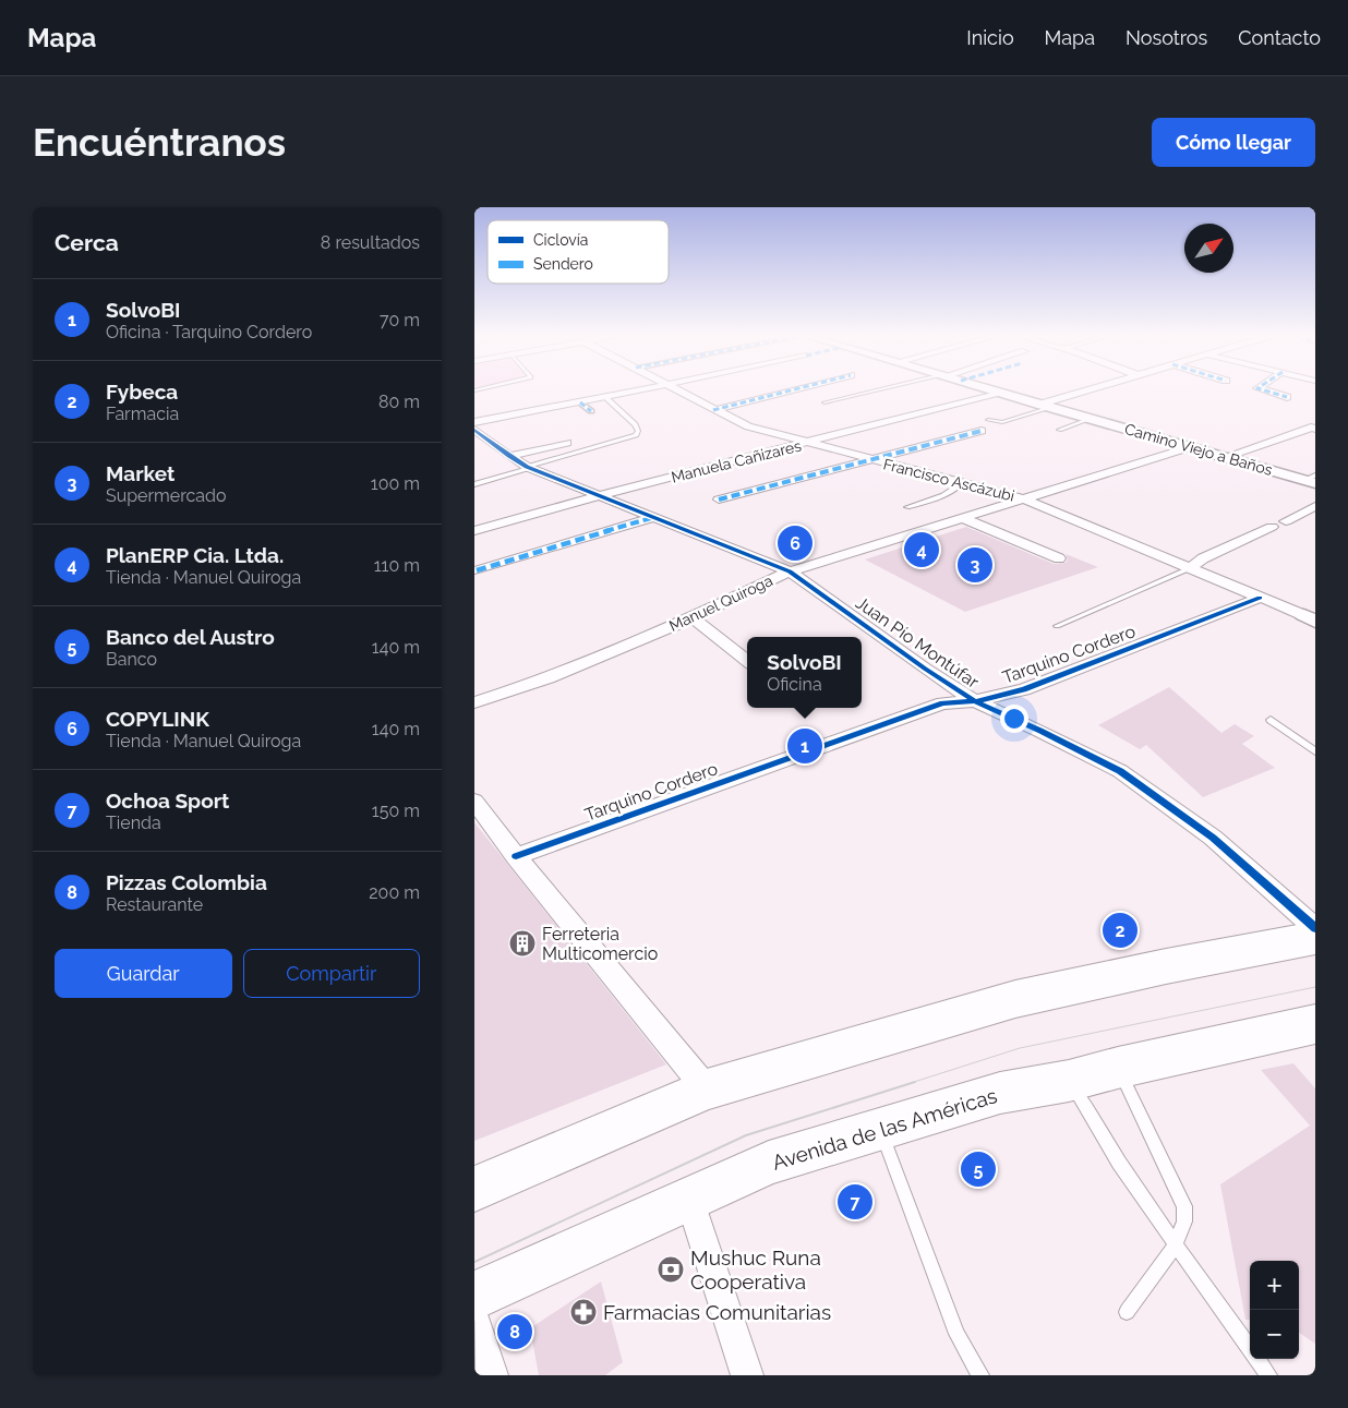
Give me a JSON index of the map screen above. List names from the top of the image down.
{
  "streets": {
    "main road": ["Avenida de las Américas"],
    "street": [
      "Camino Viejo a Baños",
      "Manuela Cañizares",
      "Francisco Ascázubi",
      "Manuel Quiroga",
      "Juan Pío Montúfar",
      "Tarquino Cordero"
    ]
  },
  "crossings": [
    ["Camino Viejo a Baños", "Manuela Cañizares"],
    ["Camino Viejo a Baños", "Manuel Quiroga"],
    ["Manuela Cañizares", "Francisco Ascázubi"],
    ["Manuela Cañizares", "Juan Pío Montúfar"],
    ["Francisco Ascázubi", "Manuel Quiroga"],
    ["Francisco Ascázubi", "Tarquino Cordero"],
    ["Manuel Quiroga", "Juan Pío Montúfar"],
    ["Juan Pío Montúfar", "Tarquino Cordero"]
  ],
  "places": {
    "building": ["Ferreteria Multicomercio"],
    "bank": ["Mushuc Runa Cooperativa"],
    "pharmacy": ["Farmacias Comunitarias"]
  },
  "legend": ["Ciclovía", "Sendero"],
  "north": "top right",
  "page": {
    "header": "Mapa",
    "nav": [
      "Inicio",
      "Mapa",
      "Nosotros",
      "Contacto"
    ],
    "buttons": [
      "Cómo llegar",
      ["Guardar", "Compartir"]
    ],
    "title": "Encuéntranos",
    "heading": ["Cerca", "8 resultados"],
    "list": [
      {
        "mark": "1",
        "name": "SolvoBI",
        "note": "Oficina · Tarquino Cordero",
        "value": "70 m"
      },
      {
        "mark": "2",
        "name": "Fybeca",
        "note": "Farmacia",
        "value": "80 m"
      },
      {
        "mark": "3",
        "name": "Market",
        "note": "Supermercado",
        "value": "100 m"
      },
      {
        "mark": "4",
        "name": "PlanERP Cia. Ltda.",
        "note": "Tienda · Manuel Quiroga",
        "value": "110 m"
      },
      {
        "mark": "5",
        "name": "Banco del Austro",
        "note": "Banco",
        "value": "140 m"
      },
      {
        "mark": "6",
        "name": "COPYLINK",
        "note": "Tienda · Manuel Quiroga",
        "value": "140 m"
      },
      {
        "mark": "7",
        "name": "Ochoa Sport",
        "note": "Tienda",
        "value": "150 m"
      },
      {
        "mark": "8",
        "name": "Pizzas Colombia",
        "note": "Restaurante",
        "value": "200 m"
      }
    ],
    "pins": [
      "6",
      "4",
      "3",
      "1",
      "2",
      "5",
      "7",
      "8"
    ],
    "popup": ["SolvoBI", "Oficina"],
    "map_buttons": ["+", "−"]
  }
}
